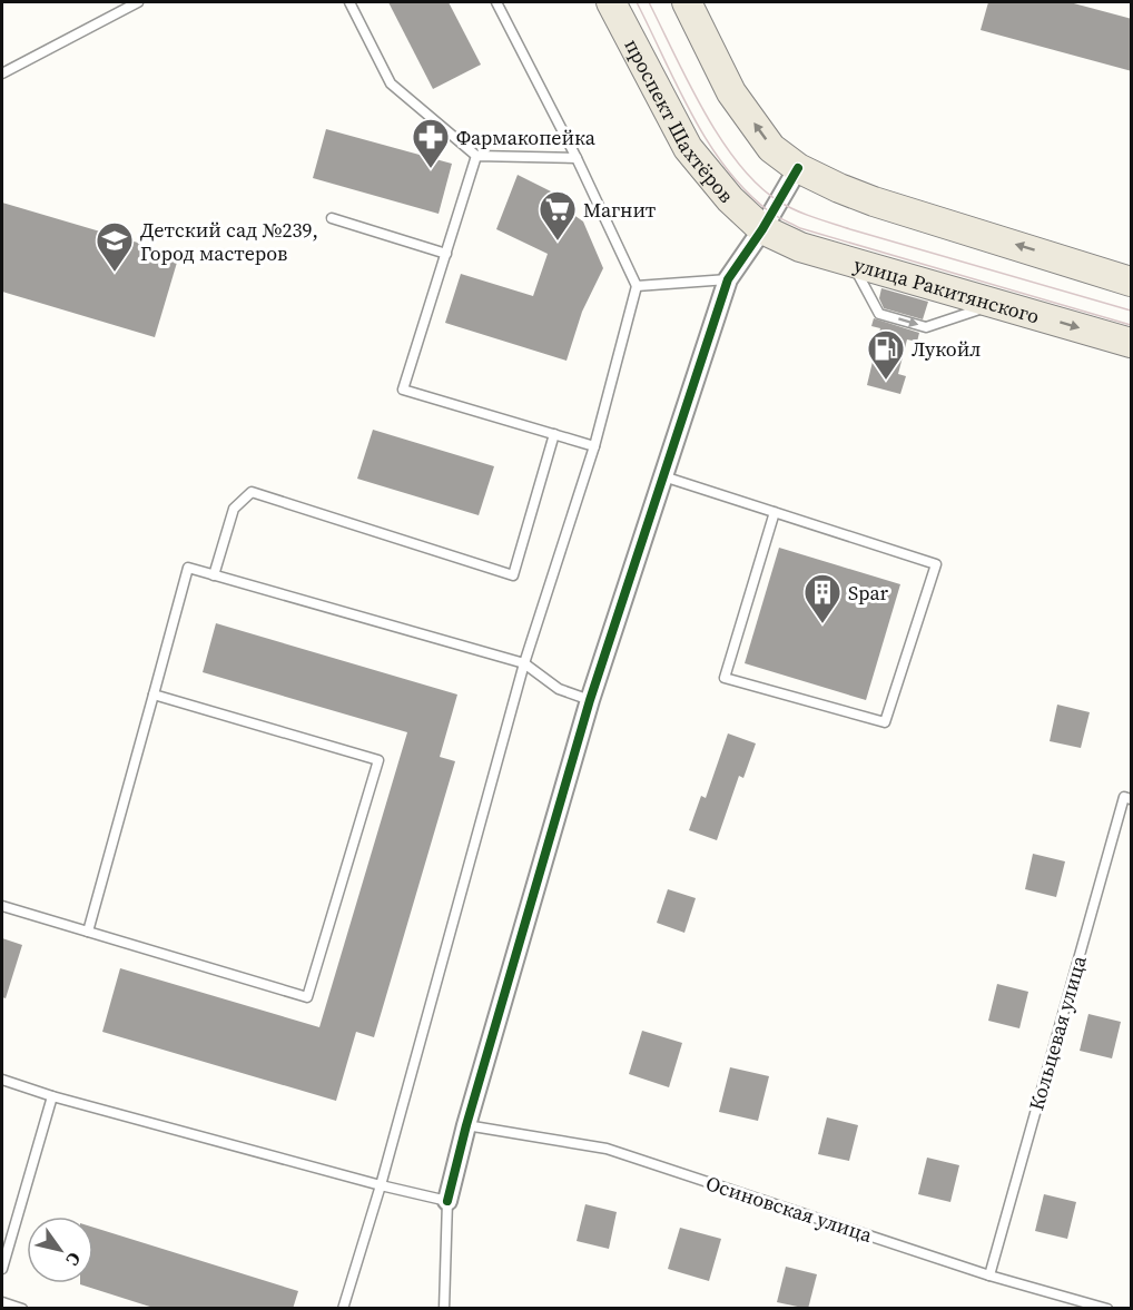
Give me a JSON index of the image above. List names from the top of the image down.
{
  "streets": {
    "main road": ["проспект Шахтёров", "улица Ракитянского"],
    "lane": ["Кольцевая улица", "Осиновская улица"]
  },
  "crossings": [
    ["проспект Шахтёров", "улица Ракитянского"],
    ["Кольцевая улица", "Осиновская улица"]
  ],
  "places": {
    "pharmacy": ["Фармакопейка"],
    "supermarket": ["Магнит"],
    "school or university": ["Детский сад №239, Город мастеров"],
    "fuel station": ["Лукойл"],
    "building": ["Spar"]
  },
  "north": "bottom right"
}
